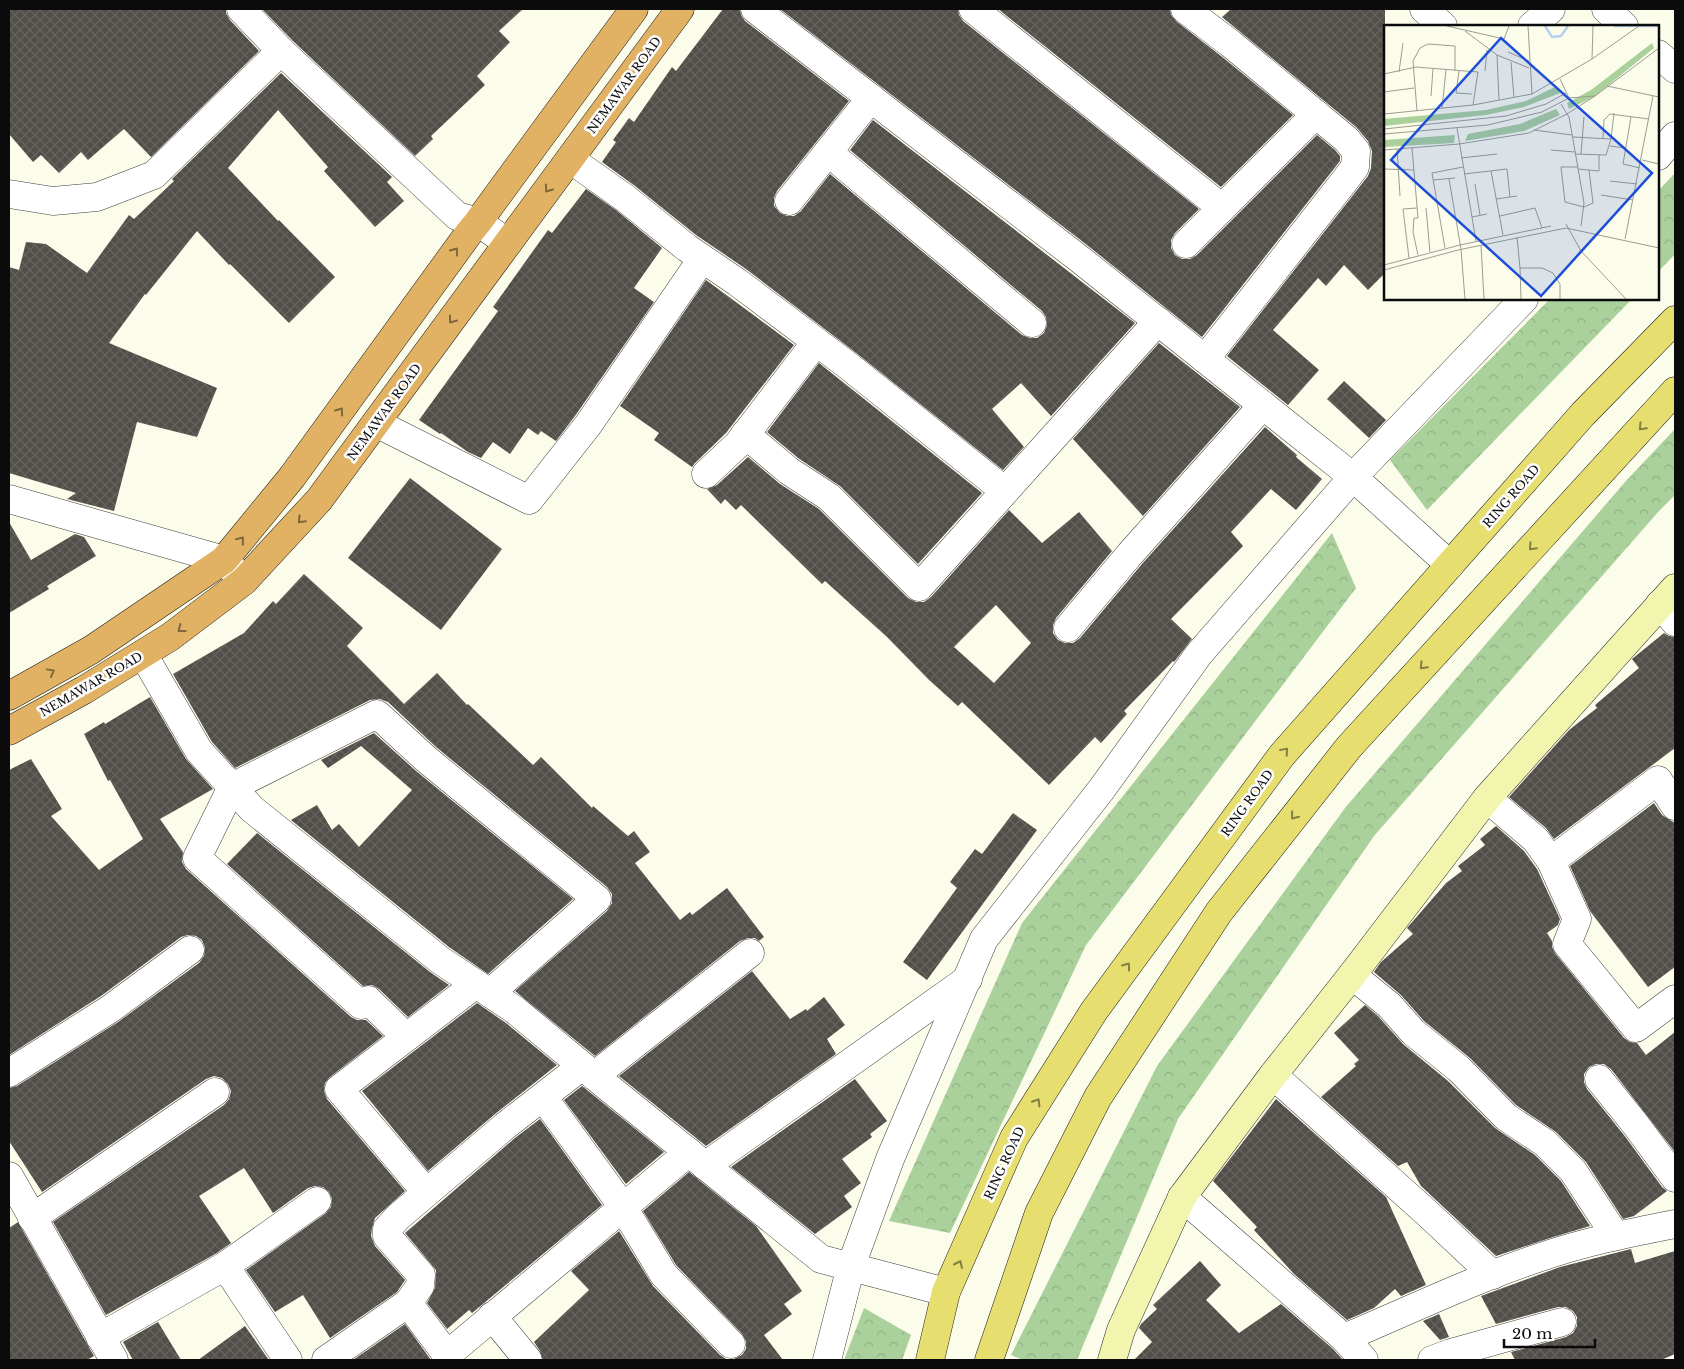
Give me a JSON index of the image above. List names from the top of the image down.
{
  "streets": {
    "highway": ["NEMAWAR ROAD"],
    "main road": ["RING ROAD"]
  },
  "scale_bar": "20 m"
}
